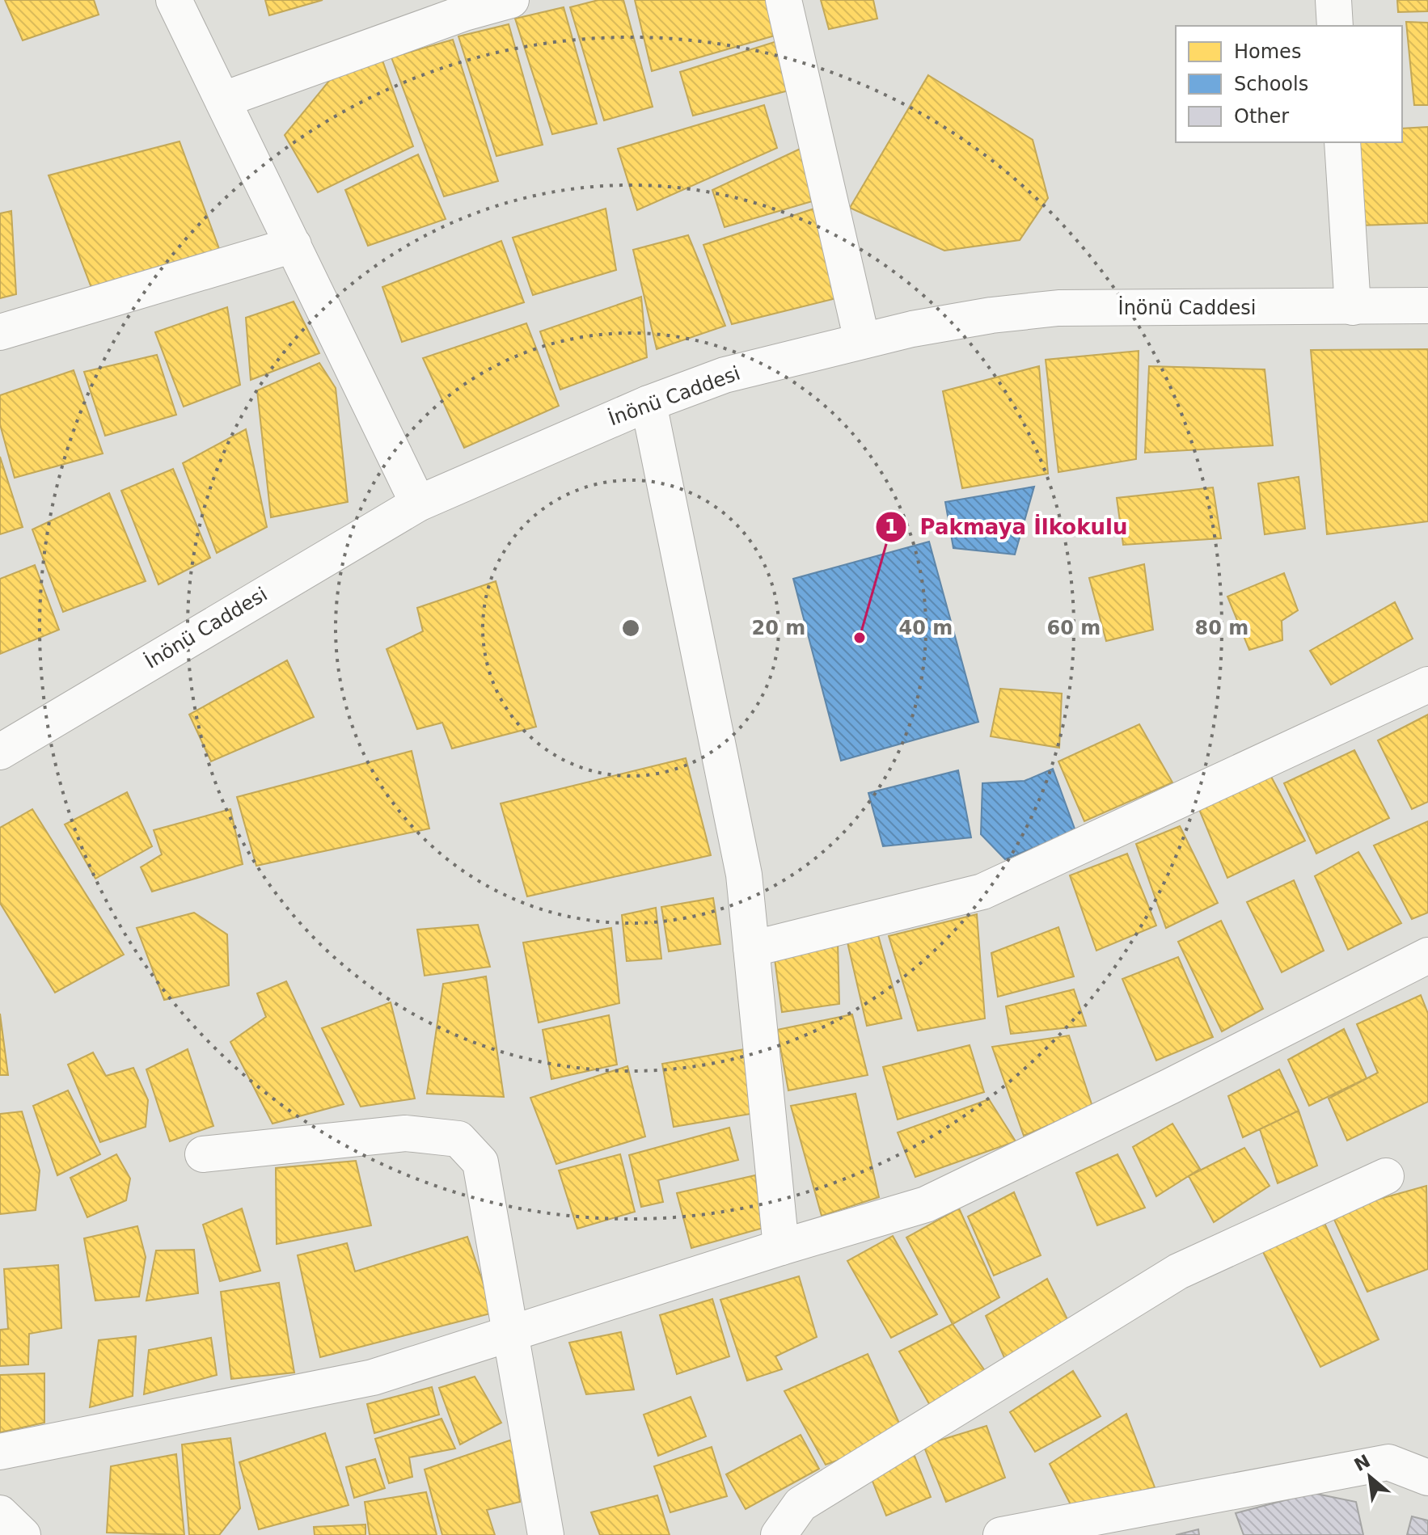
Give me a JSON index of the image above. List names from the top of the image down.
{
  "streets": {
    "street": ["İnönü Caddesi"]
  },
  "places": ["Pakmaya İlkokulu"],
  "legend": ["Homes", "Schools", "Other"],
  "north": "top left",
  "rings": [
    "20 m",
    "40 m",
    "60 m",
    "80 m"
  ]
}
